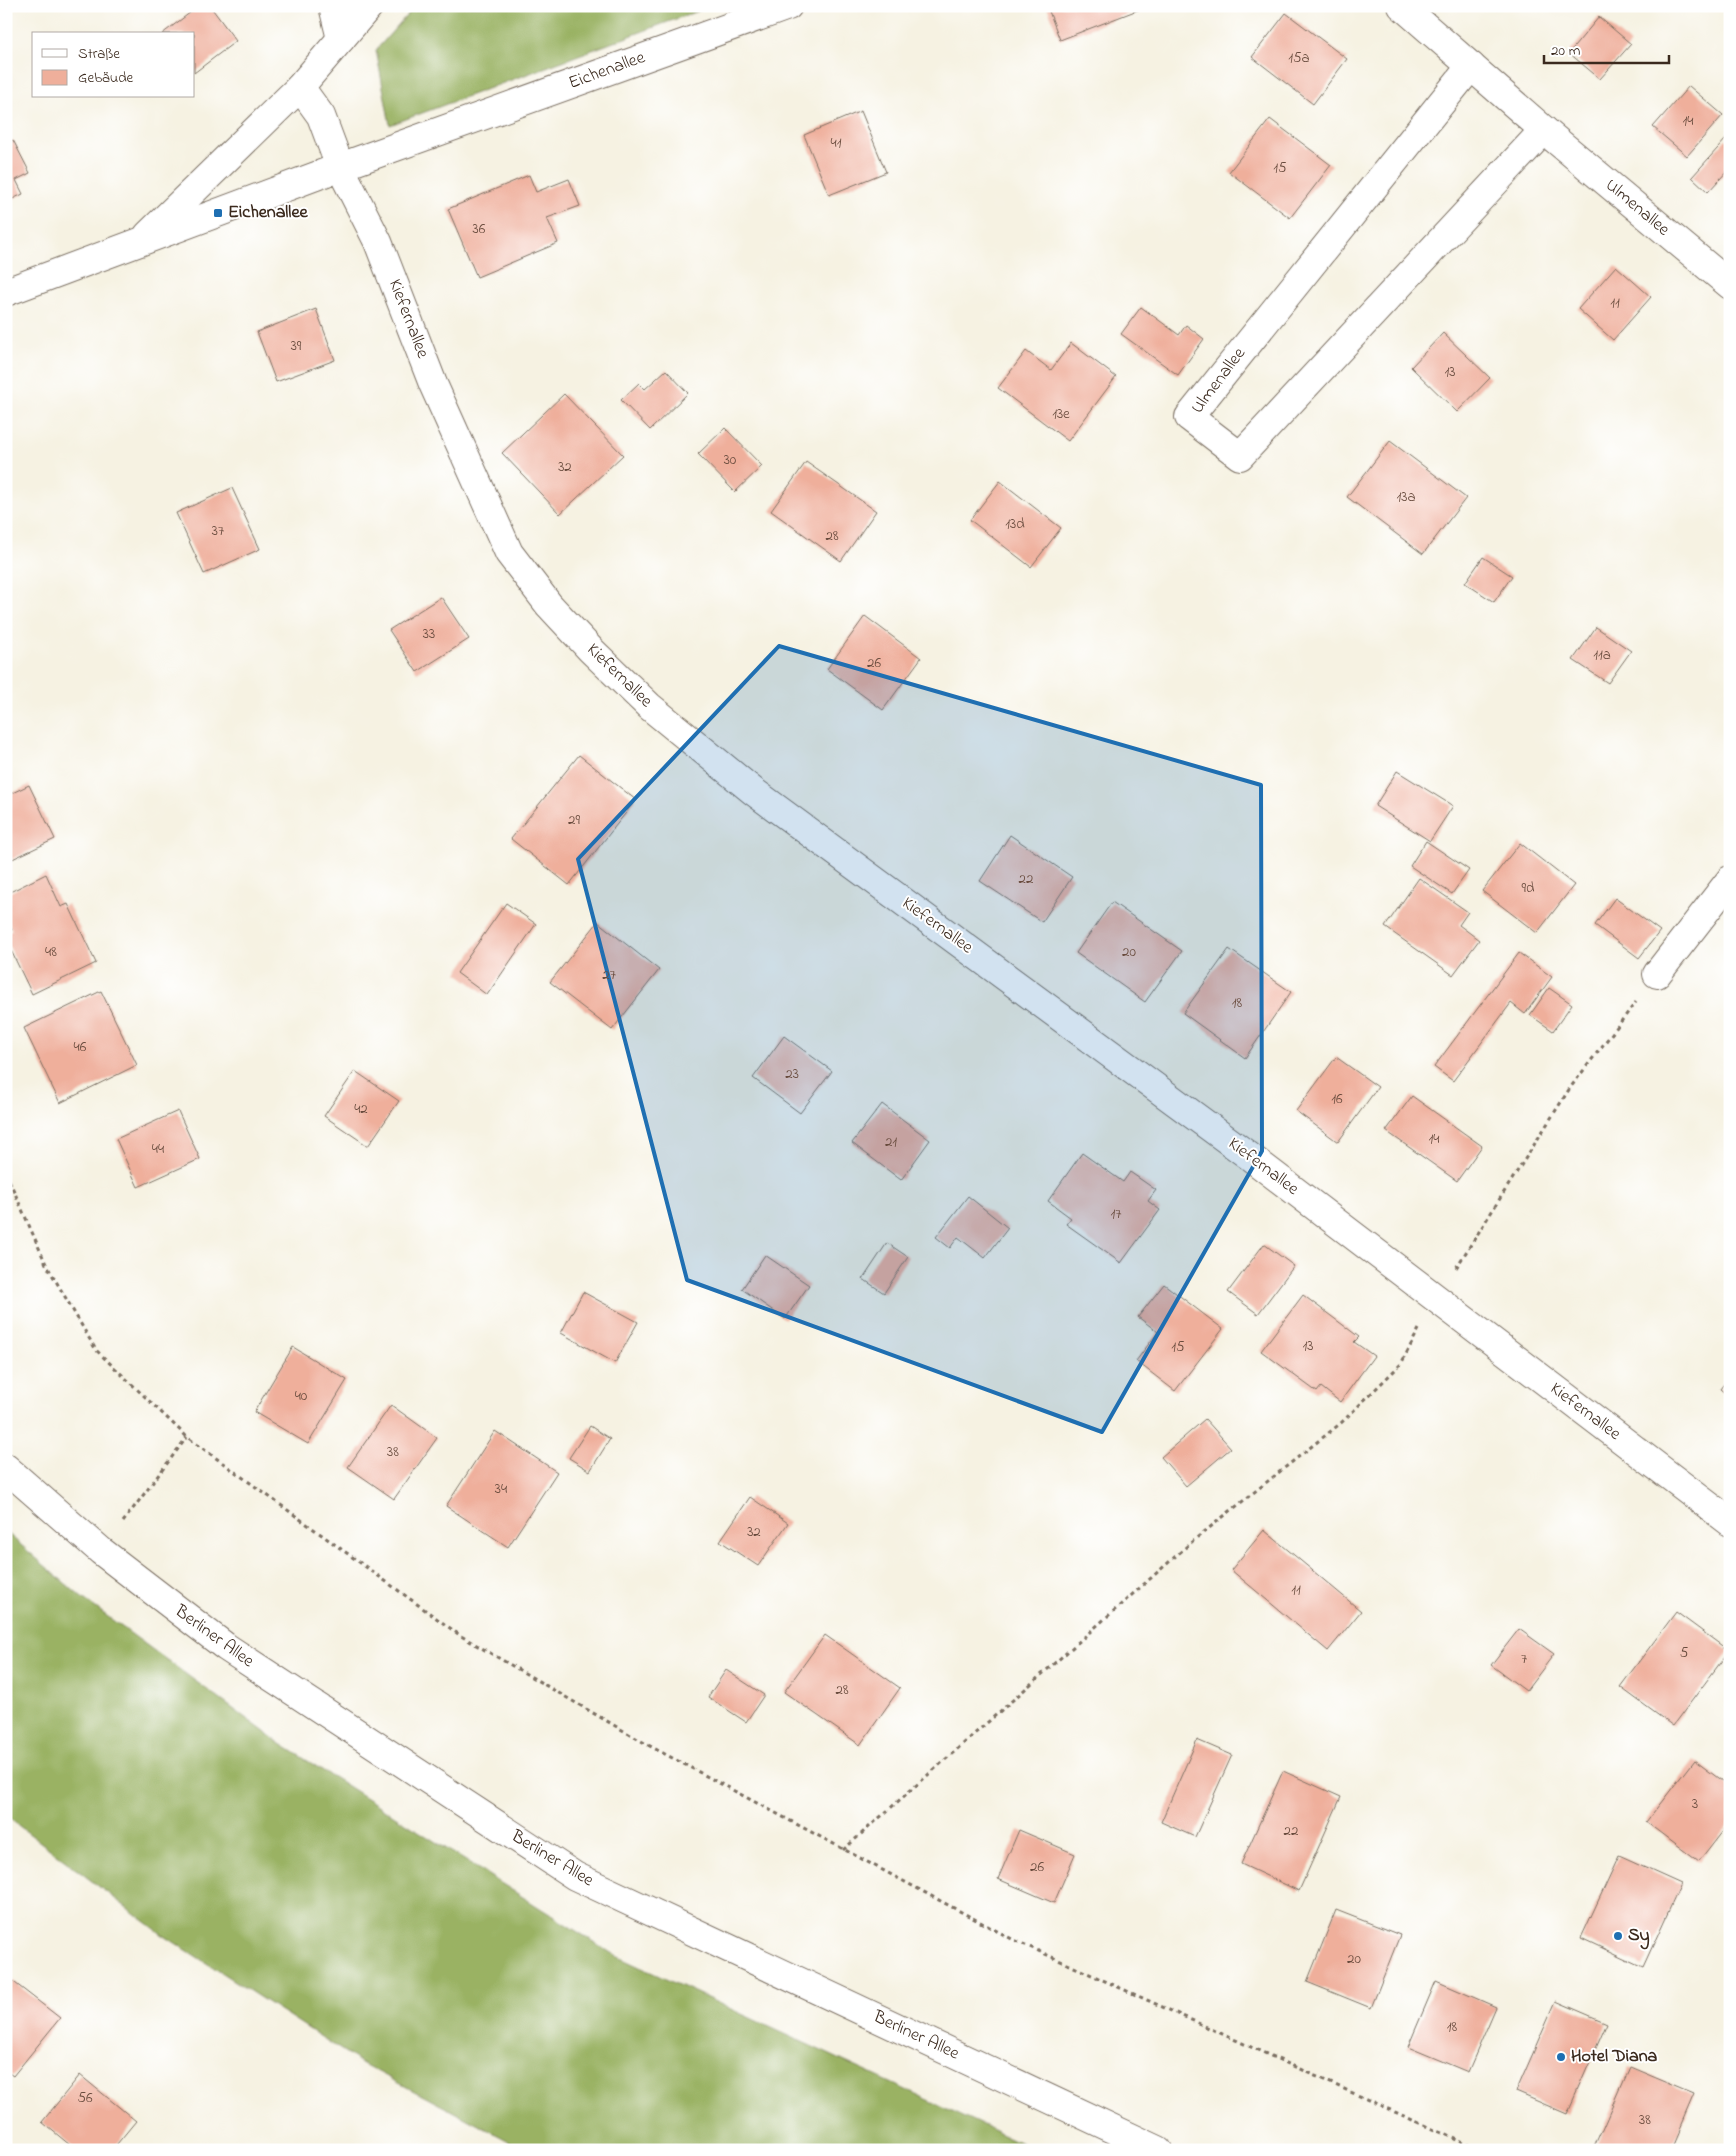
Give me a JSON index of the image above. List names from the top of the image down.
{
  "streets": {
    "street": [
      "Eichenallee",
      "Ulmenallee",
      "Kiefernallee",
      "Berliner Allee"
    ]
  },
  "crossings": [
    ["Eichenallee", "Kiefernallee"]
  ],
  "places": {
    "transit": ["Eichenallee"],
    "other": ["Sy", "Hotel Diana"]
  },
  "house_numbers": [
    "15a",
    "14",
    "41",
    "15",
    "36",
    "11",
    "39",
    "13",
    "13e",
    "30",
    "32",
    "13a",
    "13d",
    "37",
    "28",
    "33",
    "11a",
    "26",
    "29",
    "22",
    "9d",
    "48",
    "20",
    "27",
    "18",
    "46",
    "23",
    "16",
    "42",
    "14",
    "21",
    "44",
    "17",
    "13",
    "15",
    "40",
    "38",
    "34",
    "32",
    "11",
    "5",
    "7",
    "28",
    "3",
    "22",
    "26",
    "20",
    "18",
    "56",
    "38"
  ],
  "legend": ["Straße", "Gebäude"],
  "scale_bar": "20 m"
}
